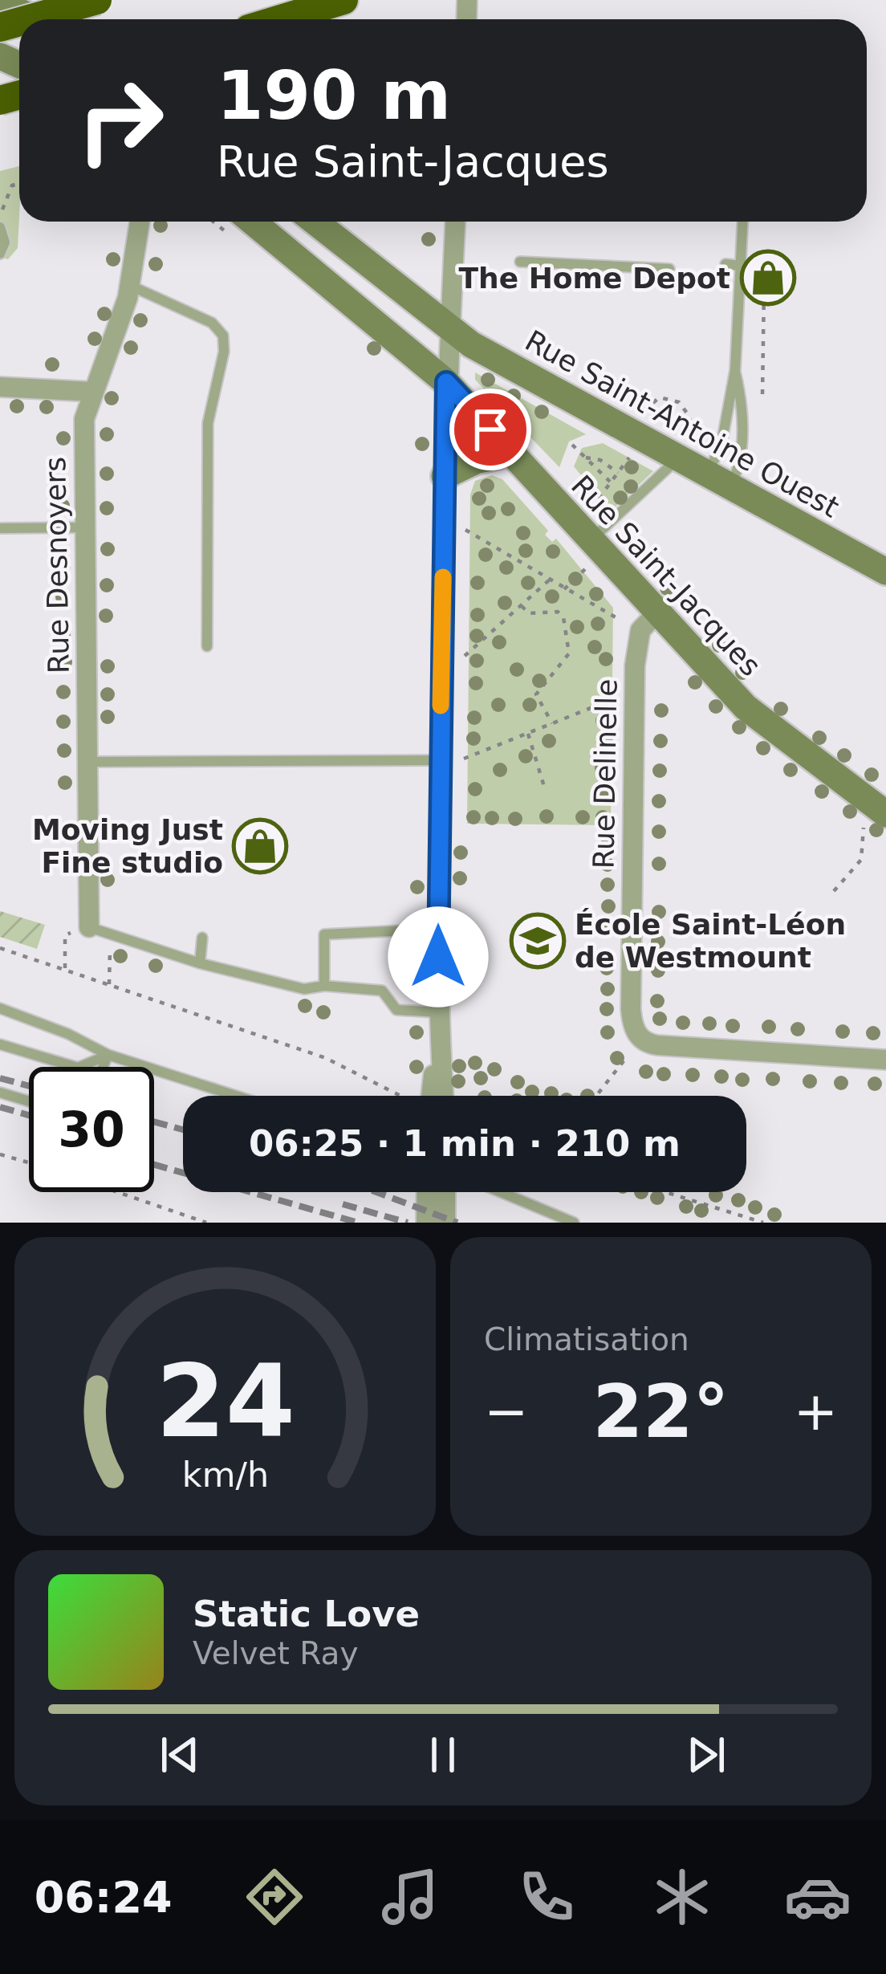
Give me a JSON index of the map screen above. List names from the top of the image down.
{
  "streets": {
    "main road": ["Rue Saint-Antoine Ouest", "Rue Saint-Jacques"],
    "street": ["Rue Desnoyers", "Rue Delinelle"]
  },
  "crossings": [
    ["Rue Saint-Jacques", "Rue Delinelle"]
  ],
  "places": {
    "shop": ["The Home Depot", "Moving Just Fine studio"],
    "school or university": ["École Saint-Léon de Westmount"]
  },
  "page": {
    "turn": ["190 m", "Rue Saint-Jacques"],
    "limit": "30",
    "trip": "06:25 · 1 min · 210 m",
    "tile": "Climatisation",
    "heat": ["−", "22°", "+"],
    "song": ["Static Love", "Velvet Ray"],
    "tabs": "06:24",
    "gauge": ["24", "km/h"]
  }
}
